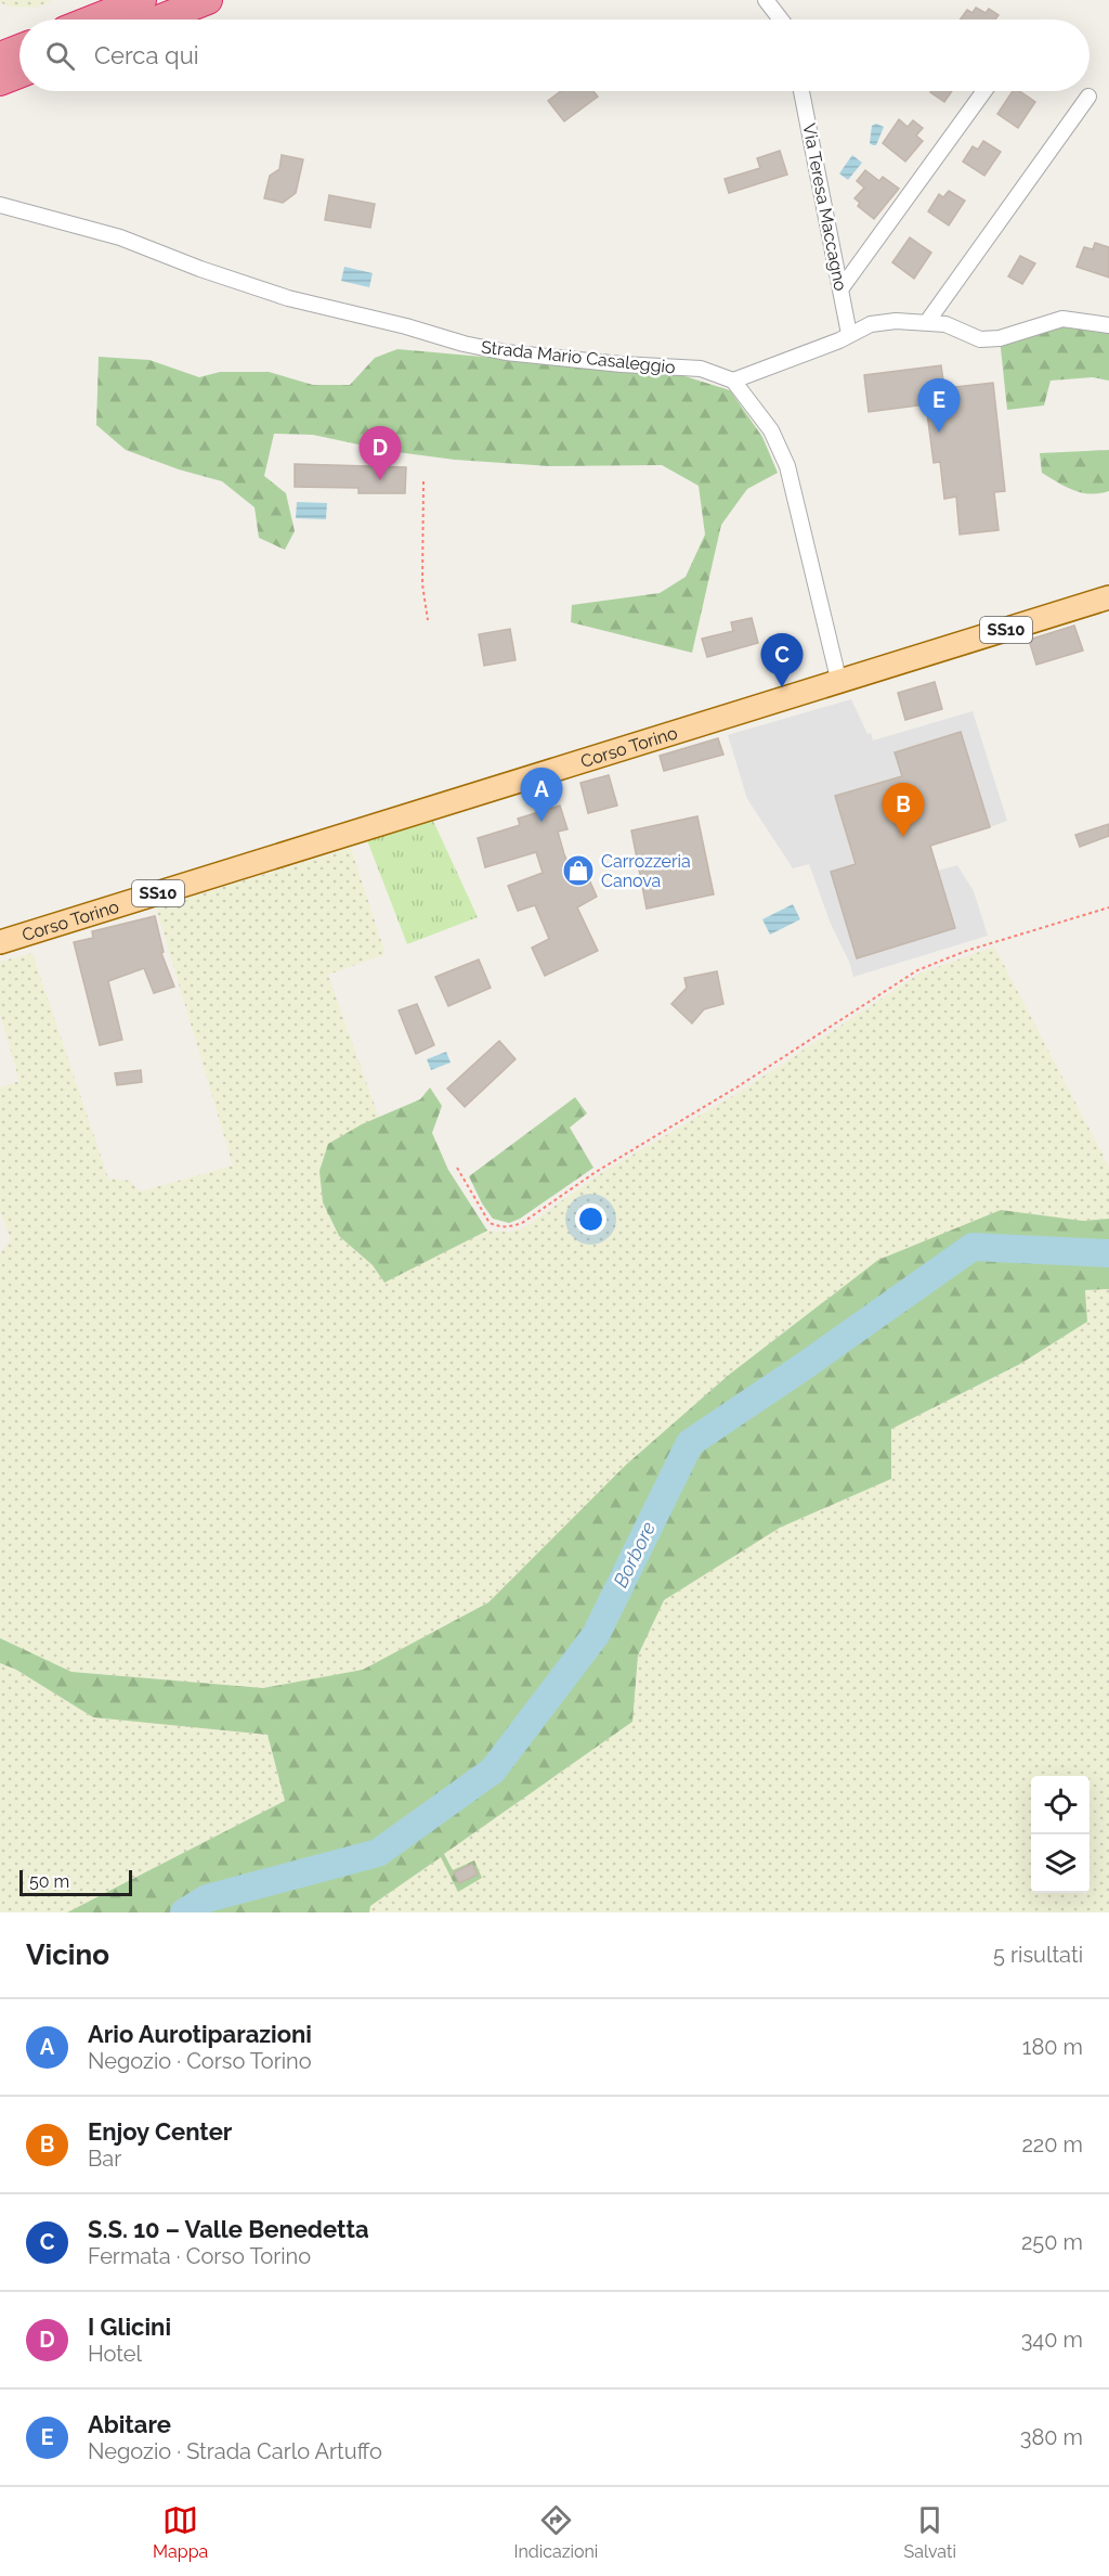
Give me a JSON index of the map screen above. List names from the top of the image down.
{
  "streets": {
    "main road": ["SS10", "Corso Torino"],
    "street": ["Via Teresa Maccagno", "Strada Mario Casaleggio"]
  },
  "water": ["Borbore"],
  "places": {
    "shop": ["Carrozzeria Canova"]
  },
  "scale_bar": "50 m",
  "page": {
    "search": "Cerca qui",
    "pins": [
      "E",
      "D",
      "C",
      "A",
      "B"
    ],
    "scale": "50 m",
    "heading": ["Vicino", "5 risultati"],
    "list": [
      {
        "mark": "A",
        "name": "Ario Aurotiparazioni",
        "note": "Negozio · Corso Torino",
        "value": "180 m"
      },
      {
        "mark": "B",
        "name": "Enjoy Center",
        "note": "Bar",
        "value": "220 m"
      },
      {
        "mark": "C",
        "name": "S.S. 10 – Valle Benedetta",
        "note": "Fermata · Corso Torino",
        "value": "250 m"
      },
      {
        "mark": "D",
        "name": "I Glicini",
        "note": "Hotel",
        "value": "340 m"
      },
      {
        "mark": "E",
        "name": "Abitare",
        "note": "Negozio · Strada Carlo Artuffo",
        "value": "380 m"
      }
    ],
    "nav": ["Mappa", "Indicazioni", "Salvati"]
  }
}
